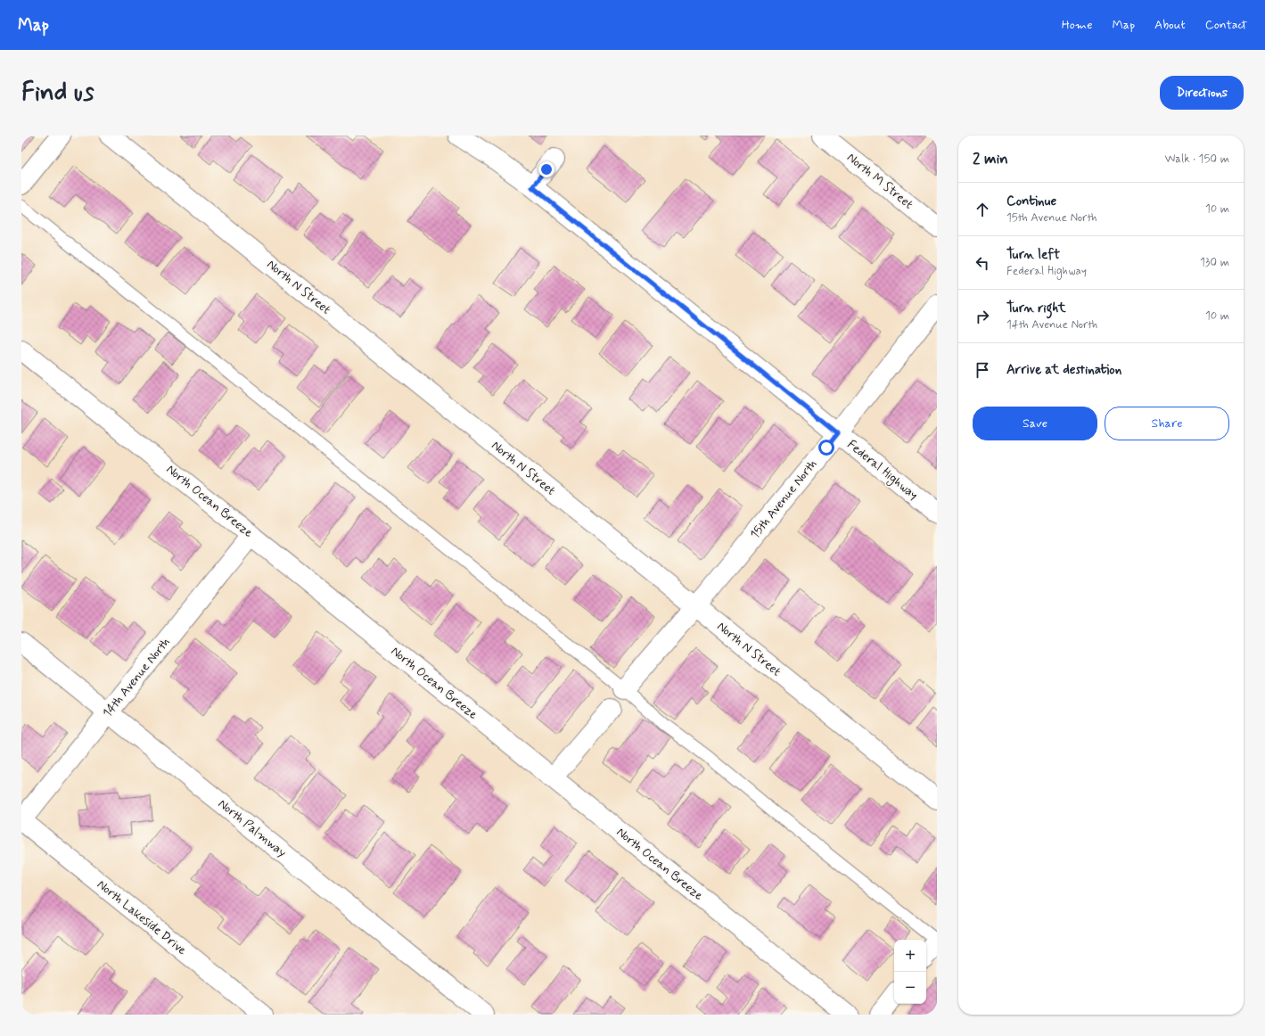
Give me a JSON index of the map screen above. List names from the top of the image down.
{
  "streets": {
    "street": [
      "North M Street",
      "North N Street",
      "Federal Highway",
      "15th Avenue North",
      "North Ocean Breeze",
      "14th Avenue North",
      "North Palmway",
      "North Lakeside Drive"
    ]
  },
  "crossings": [
    ["North N Street", "15th Avenue North"],
    ["Federal Highway", "15th Avenue North"],
    ["North Ocean Breeze", "14th Avenue North"],
    ["14th Avenue North", "North Palmway"],
    ["14th Avenue North", "North Lakeside Drive"]
  ],
  "page": {
    "header": "Map",
    "nav": [
      "Home",
      "Map",
      "About",
      "Contact"
    ],
    "buttons": [
      "Directions",
      ["Save", "Share"]
    ],
    "title": "Find us",
    "heading": ["2 min", "Walk · 150 m"],
    "list": [
      ["Continue", "15th Avenue North", "10 m"],
      ["Turn left", "Federal Highway", "130 m"],
      ["Turn right", "14th Avenue North", "10 m"],
      "Arrive at destination"
    ],
    "map_buttons": ["+", "−"]
  }
}
